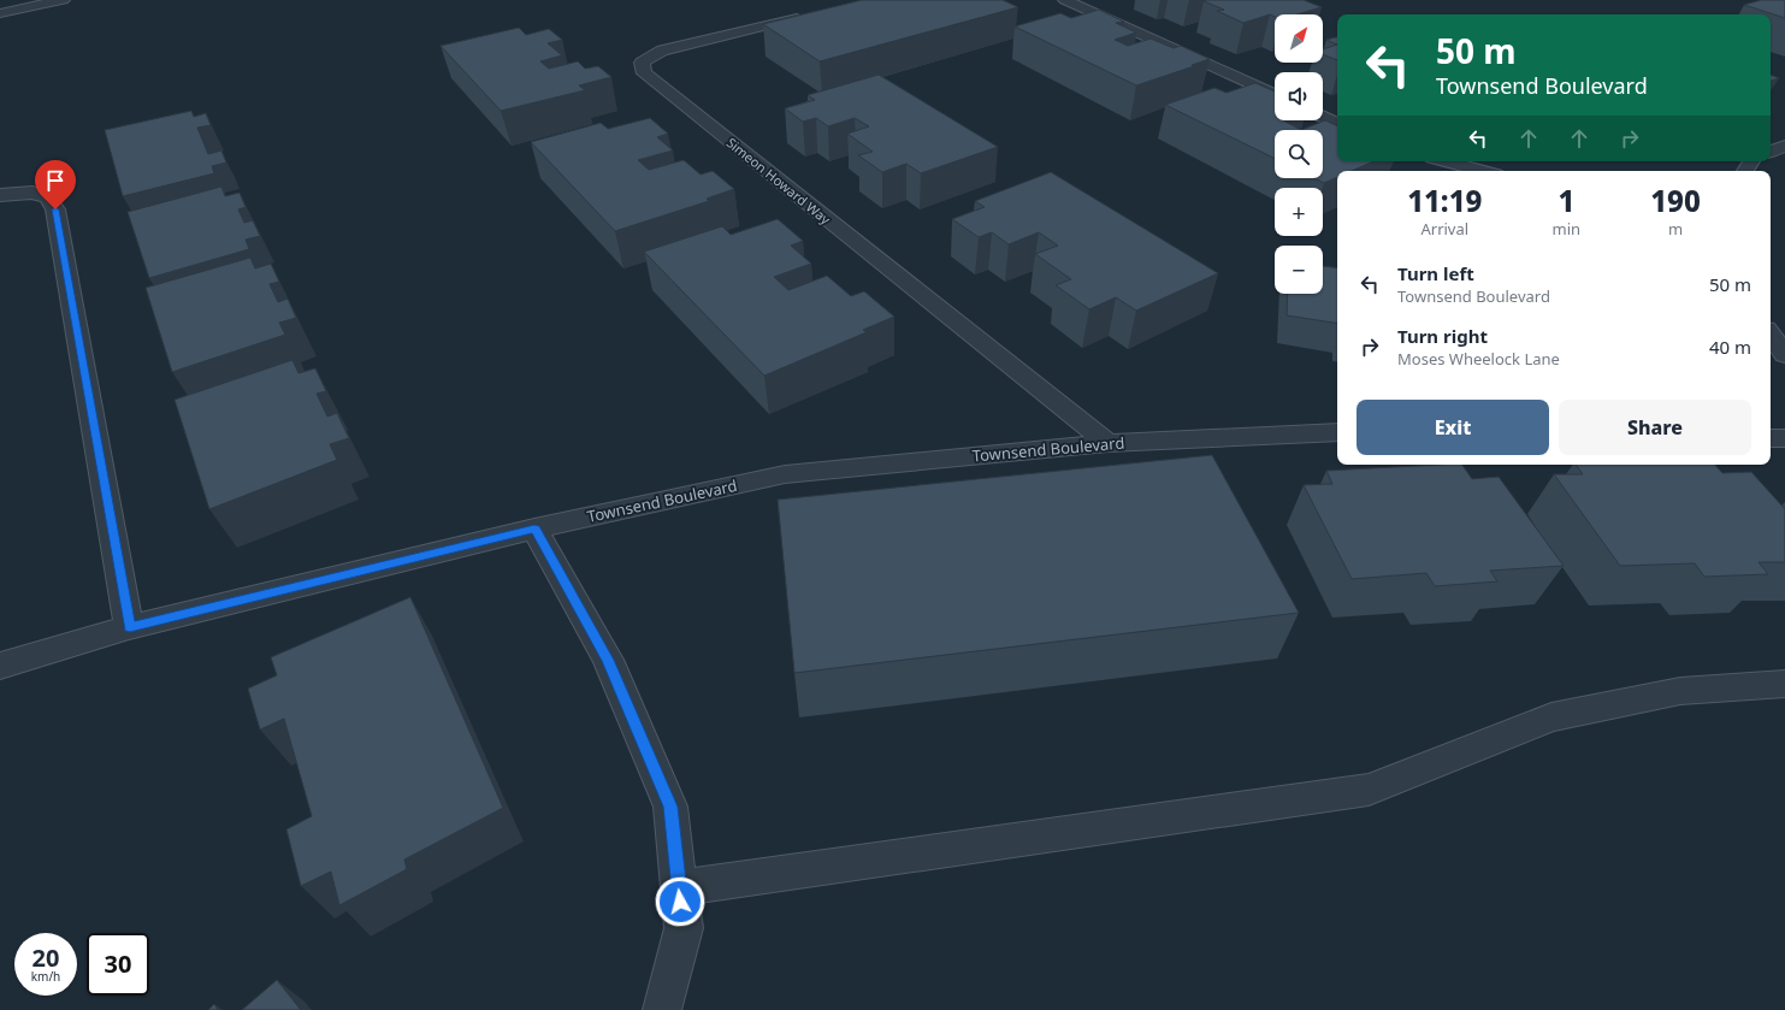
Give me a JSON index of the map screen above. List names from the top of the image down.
{
  "streets": {
    "street": ["Simeon Howard Way", "Townsend Boulevard"]
  },
  "crossings": [
    ["Simeon Howard Way", "Townsend Boulevard"]
  ],
  "north": "top right",
  "page": {
    "map_buttons": ["+", "−"],
    "turn": ["50 m", "Townsend Boulevard"],
    "eta": [
      "11:19",
      "Arrival",
      "1",
      "min",
      "190",
      "m"
    ],
    "list": [
      {
        "name": "Turn left",
        "note": "Townsend Boulevard",
        "value": "50 m"
      },
      {
        "name": "Turn right",
        "note": "Moses Wheelock Lane",
        "value": "40 m"
      }
    ],
    "buttons": ["Exit", "Share"],
    "speed": "20 km/h",
    "limit": "30"
  }
}
